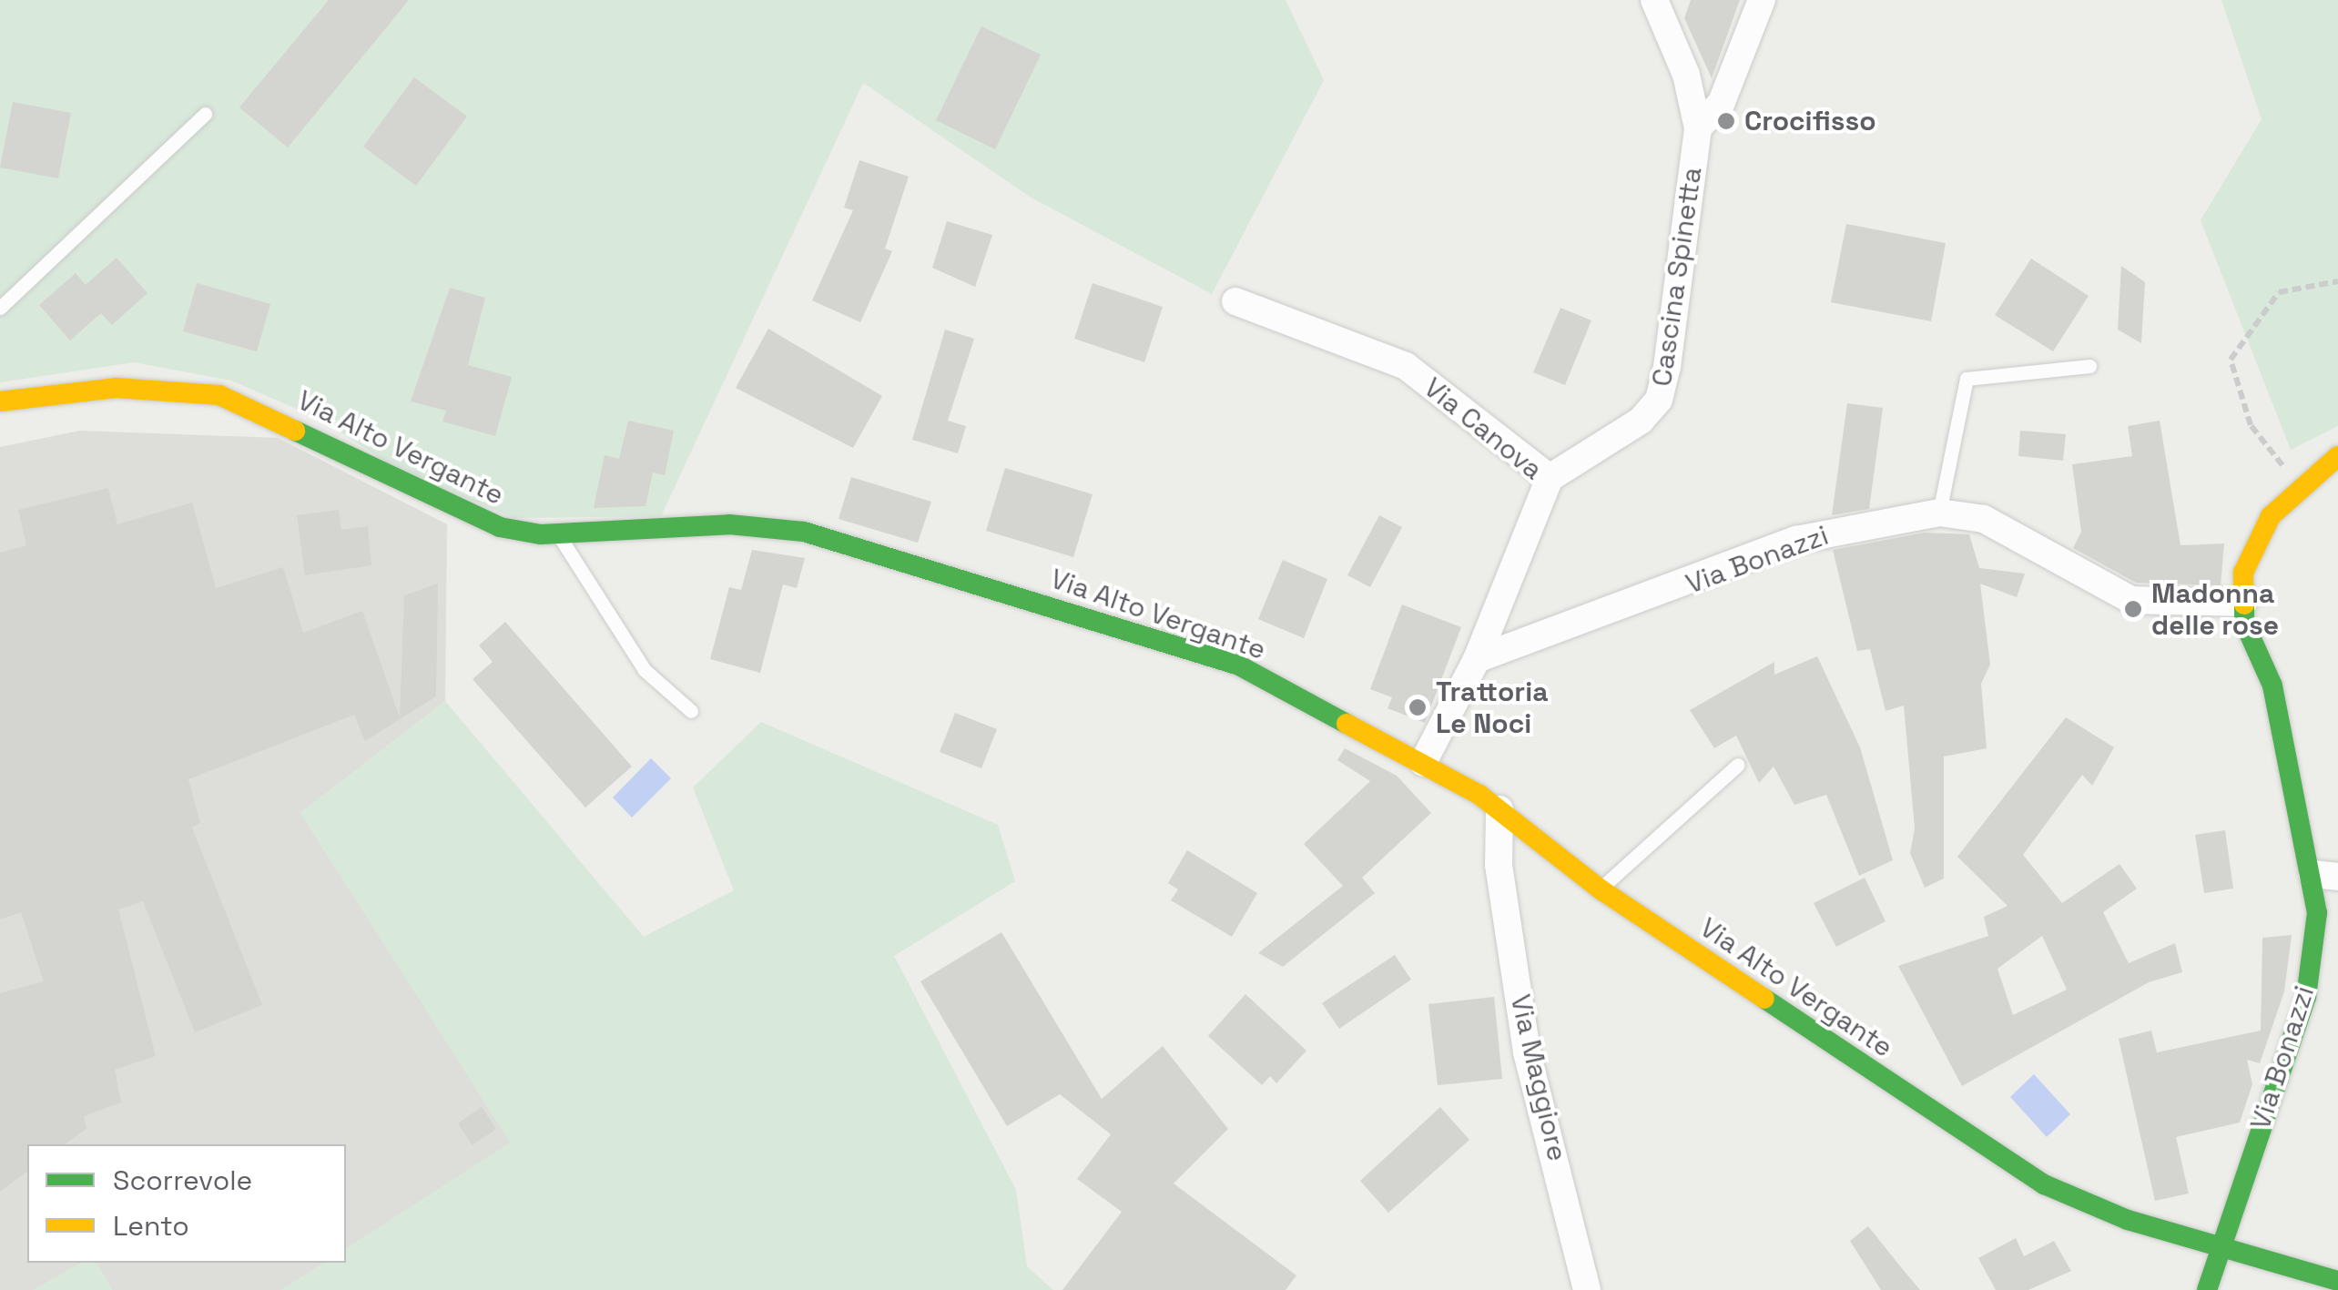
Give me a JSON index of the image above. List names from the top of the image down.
{
  "streets": {
    "main road": ["Via Alto Vergante", "Via Bonazzi"],
    "street": ["Cascina Spinetta", "Via Canova", "Via Maggiore"]
  },
  "crossings": [
    ["Cascina Spinetta", "Via Canova"],
    ["Via Canova", "Via Alto Vergante"],
    ["Via Canova", "Via Bonazzi"],
    ["Via Alto Vergante", "Via Bonazzi"],
    ["Via Alto Vergante", "Via Maggiore"]
  ],
  "places": ["Crocifisso", "Madonna delle rose", "Trattoria Le Noci"],
  "legend": ["Scorrevole", "Lento"]
}
